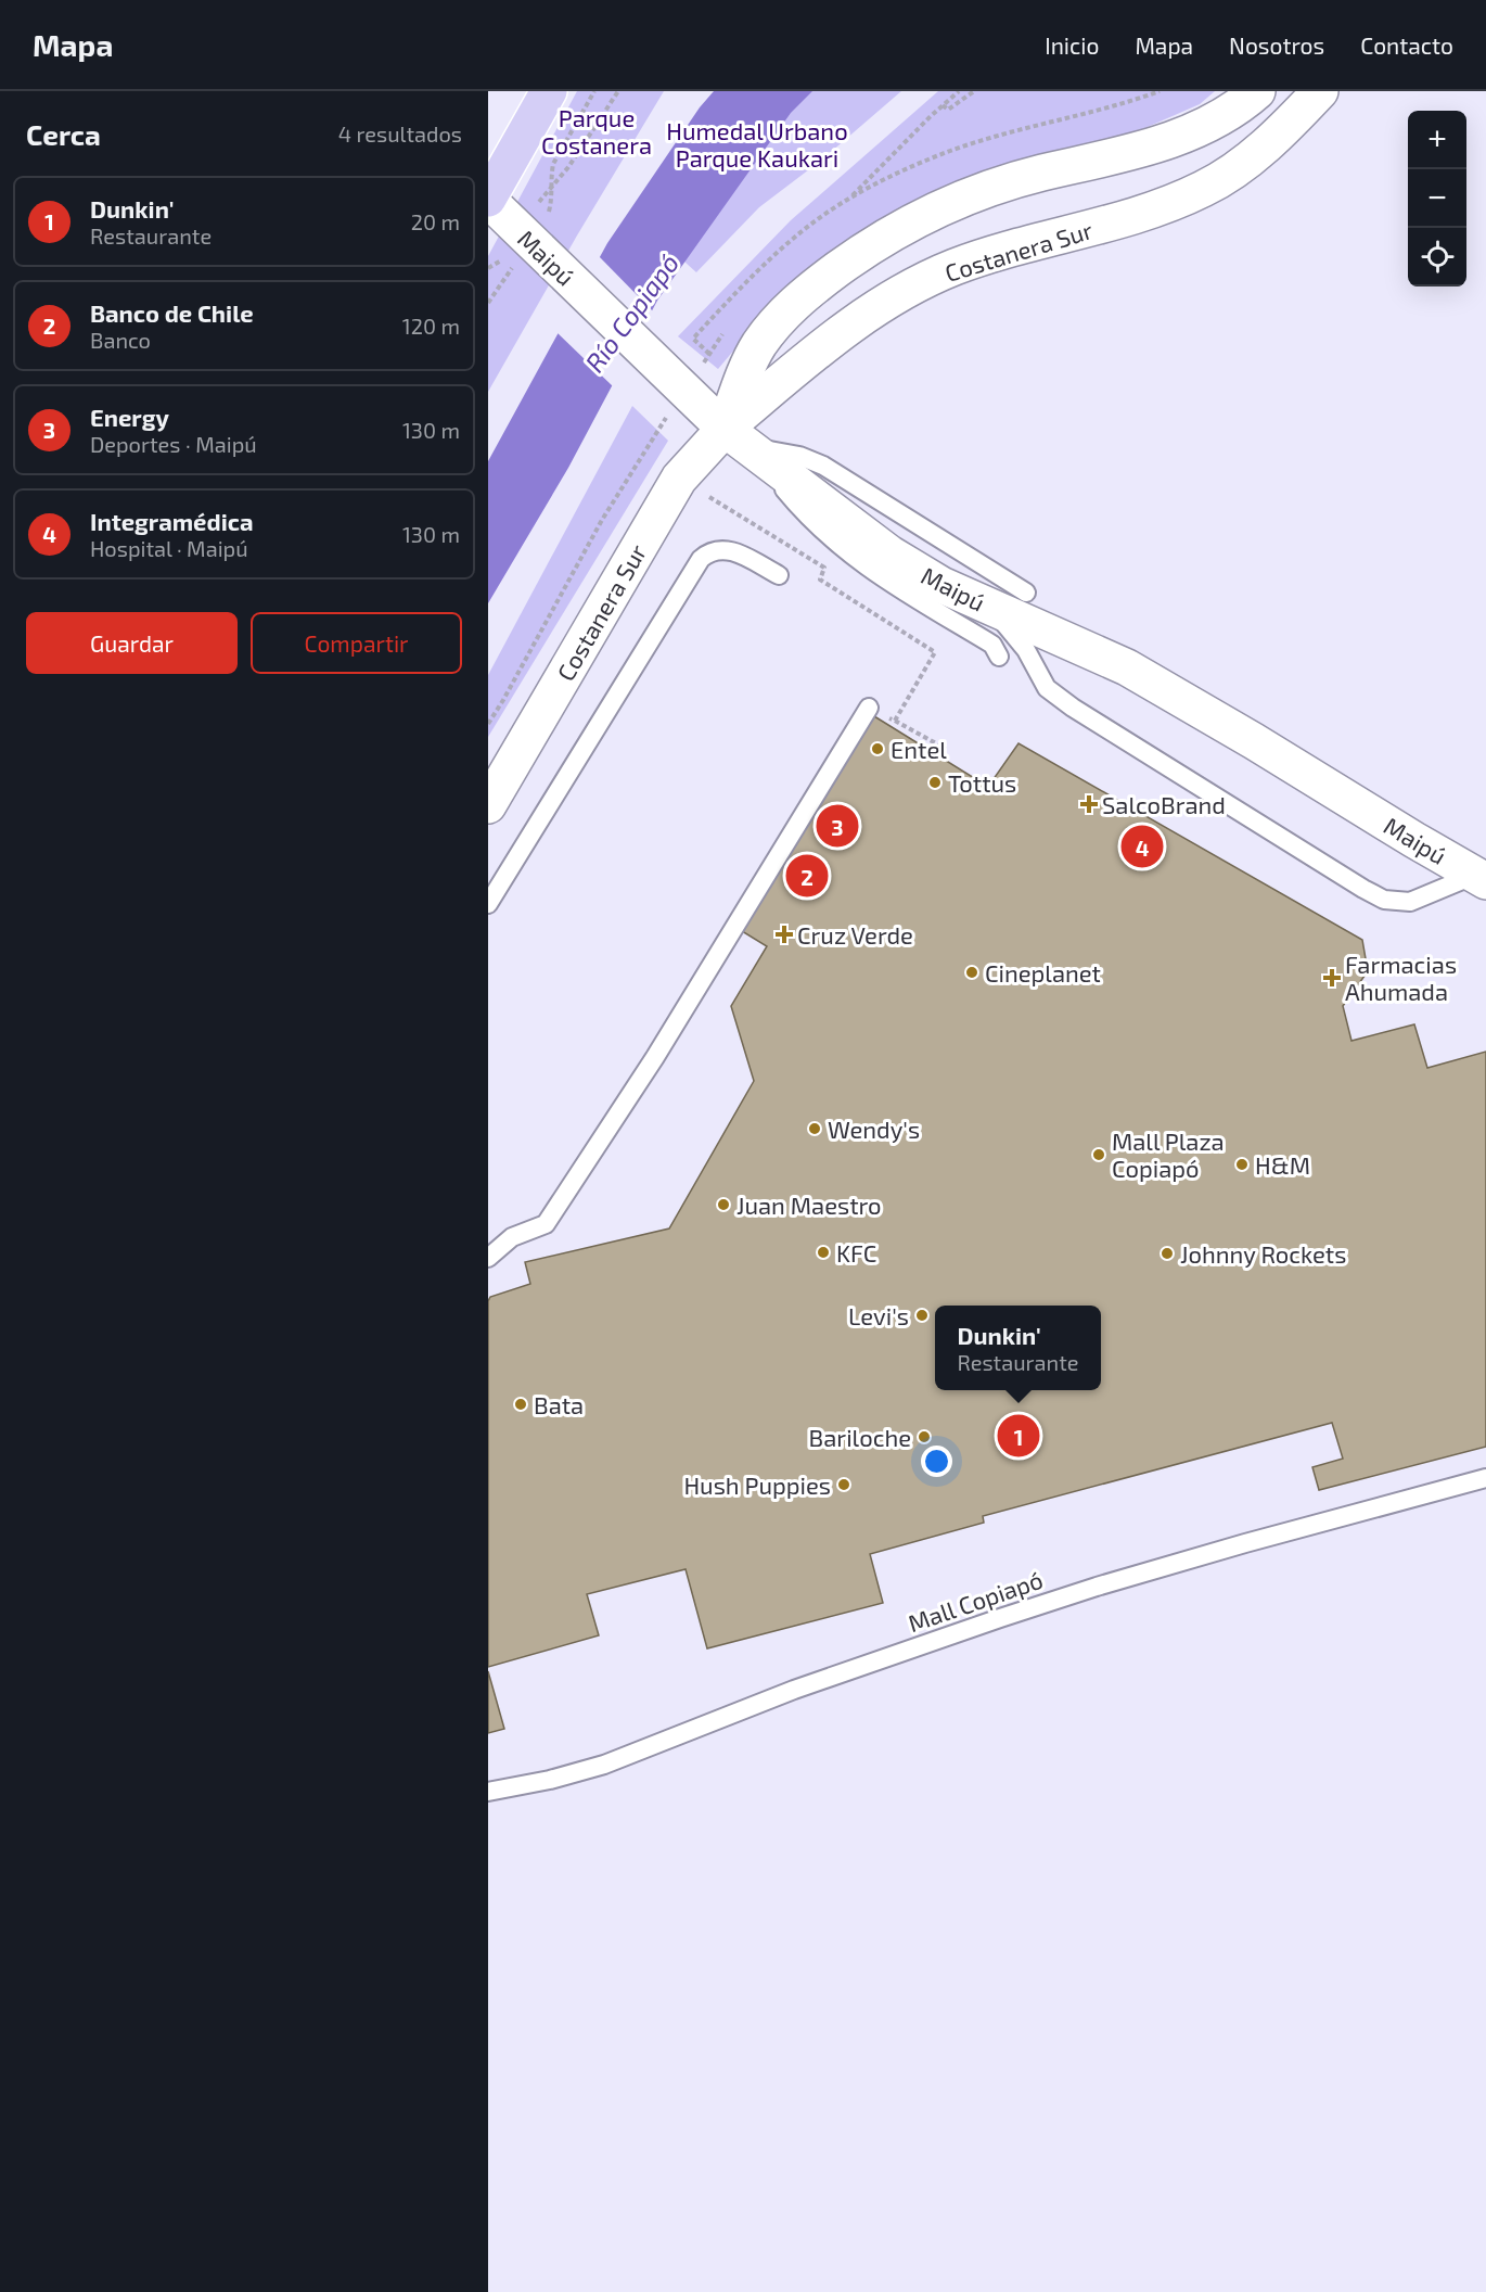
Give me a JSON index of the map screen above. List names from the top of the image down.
{
  "streets": {
    "street": ["Costanera Sur", "Maipú"],
    "lane": ["Mall Copiapó"]
  },
  "crossings": [
    ["Costanera Sur", "Maipú"]
  ],
  "water": ["Río Copiapó"],
  "parks": ["Parque Costanera", "Humedal Urbano Parque Kaukari"],
  "places": {
    "other": [
      "Entel",
      "Tottus",
      "Cineplanet",
      "Wendy's",
      "Mall Plaza Copiapó",
      "H&M",
      "Juan Maestro",
      "KFC",
      "Johnny Rockets",
      "Levi's",
      "Bata",
      "Bariloche",
      "Hush Puppies"
    ],
    "health": ["SalcoBrand", "Cruz Verde", "Farmacias Ahumada"]
  },
  "page": {
    "header": "Mapa",
    "nav": [
      "Inicio",
      "Mapa",
      "Nosotros",
      "Contacto"
    ],
    "heading": ["Cerca", "4 resultados"],
    "map_buttons": ["+", "−"],
    "list": [
      {
        "mark": "1",
        "name": "Dunkin'",
        "note": "Restaurante",
        "value": "20 m"
      },
      {
        "mark": "2",
        "name": "Banco de Chile",
        "note": "Banco",
        "value": "120 m"
      },
      {
        "mark": "3",
        "name": "Energy",
        "note": "Deportes · Maipú",
        "value": "130 m"
      },
      {
        "mark": "4",
        "name": "Integramédica",
        "note": "Hospital · Maipú",
        "value": "130 m"
      }
    ],
    "buttons": ["Guardar", "Compartir"],
    "pins": [
      "3",
      "4",
      "2",
      "1"
    ],
    "popup": ["Dunkin'", "Restaurante"]
  }
}
